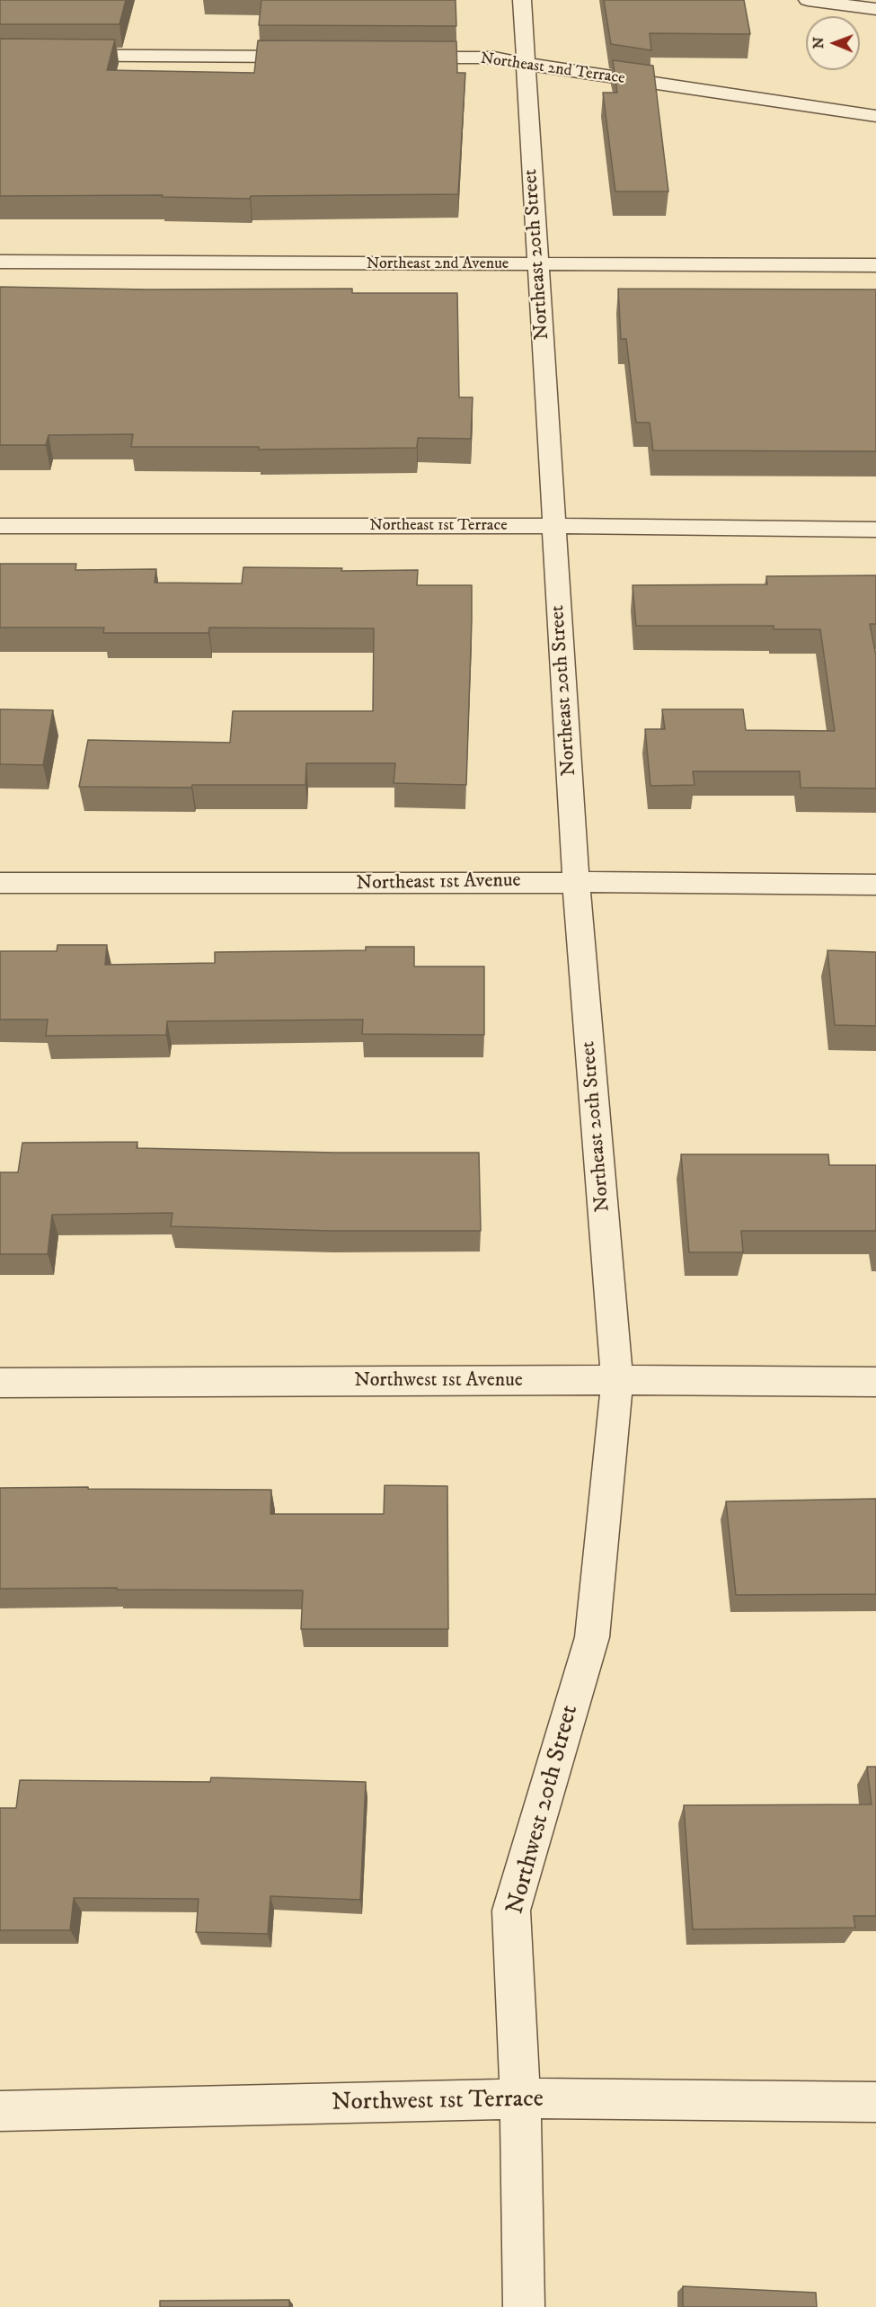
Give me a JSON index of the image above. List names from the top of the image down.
{
  "streets": {
    "street": [
      "Northeast 2nd Terrace",
      "Northeast 20th Street",
      "Northeast 2nd Avenue",
      "Northeast 1st Terrace",
      "Northeast 1st Avenue",
      "Northwest 1st Avenue",
      "Northwest 20th Street",
      "Northwest 1st Terrace"
    ]
  },
  "crossings": [
    ["Northeast 2nd Terrace", "Northeast 20th Street"],
    ["Northeast 20th Street", "Northeast 2nd Avenue"],
    ["Northeast 20th Street", "Northeast 1st Terrace"],
    ["Northeast 20th Street", "Northeast 1st Avenue"],
    ["Northeast 20th Street", "Northwest 1st Avenue"],
    ["Northeast 20th Street", "Northwest 20th Street"],
    ["Northwest 1st Avenue", "Northwest 20th Street"],
    ["Northwest 20th Street", "Northwest 1st Terrace"]
  ],
  "north": "left"
}
